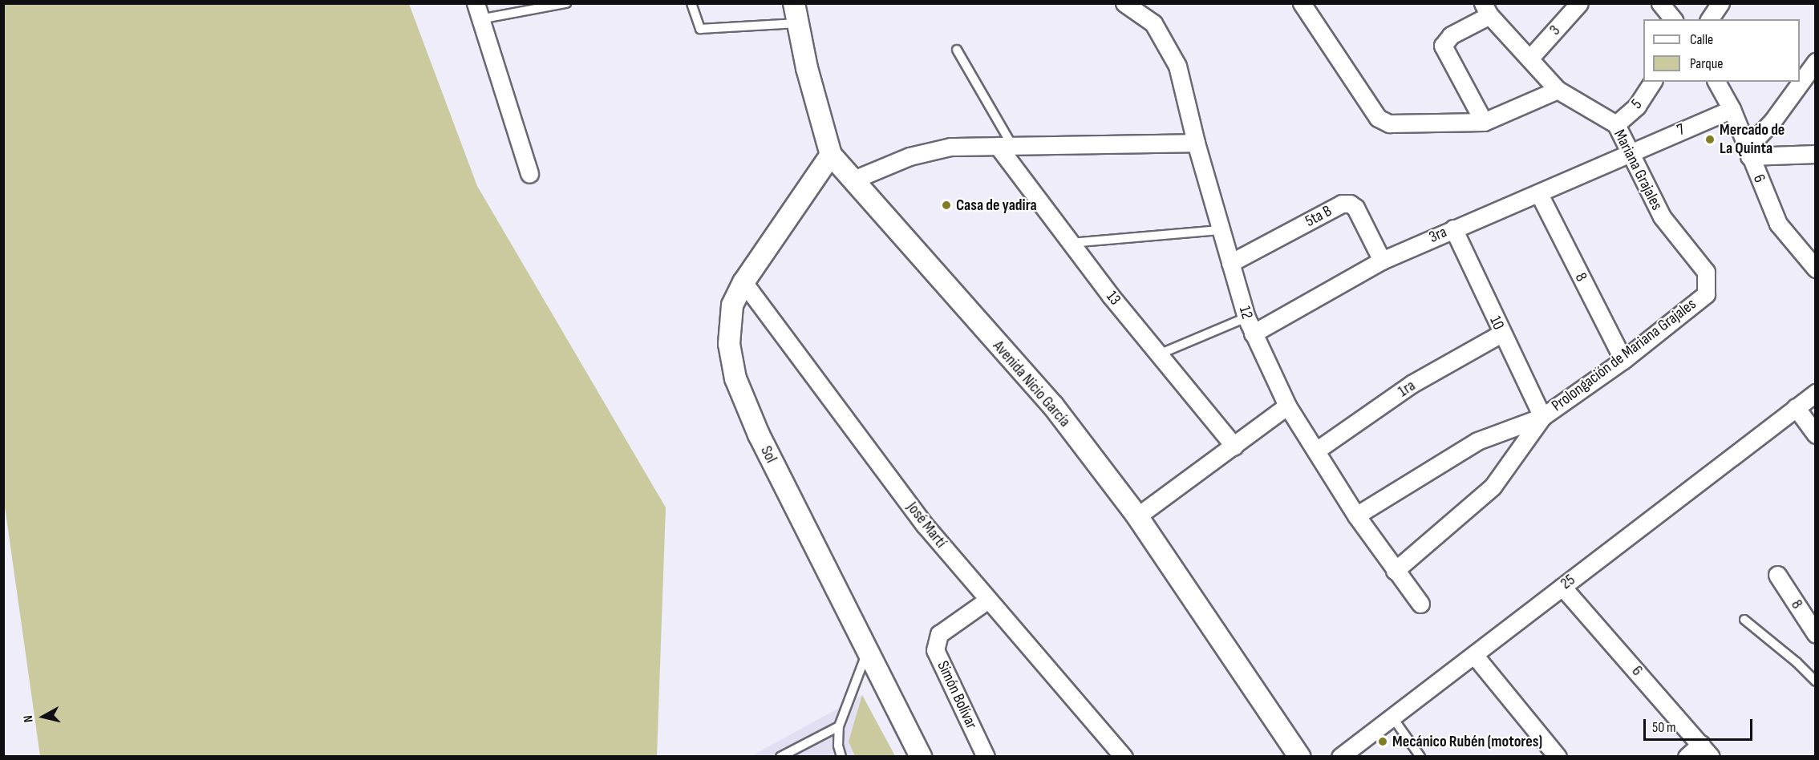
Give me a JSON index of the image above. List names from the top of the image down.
{
  "streets": {
    "street": [
      "3",
      "5",
      "7",
      "Mariana Grajales",
      "6",
      "5ta B",
      "3ra",
      "8",
      "13",
      "12",
      "10",
      "Prolongación de Mariana Grajales",
      "Avenida Nicio García",
      "1ra",
      "Sol",
      "José Martí",
      "25",
      "Simón Bolívar"
    ]
  },
  "crossings": [
    ["3", "Mariana Grajales"],
    ["5", "Mariana Grajales"],
    ["7", "Mariana Grajales"],
    ["7", "6"],
    ["7", "3ra"],
    ["Mariana Grajales", "3ra"],
    ["Mariana Grajales", "Prolongación de Mariana Grajales"],
    ["6", "25"],
    ["5ta B", "3ra"],
    ["5ta B", "12"],
    ["3ra", "8"],
    ["3ra", "12"],
    ["3ra", "10"],
    ["8", "Prolongación de Mariana Grajales"],
    ["12", "1ra"],
    ["10", "Prolongación de Mariana Grajales"],
    ["10", "1ra"],
    ["Avenida Nicio García", "Sol"],
    ["Sol", "José Martí"],
    ["José Martí", "Simón Bolívar"]
  ],
  "places": ["Mercado de La Quinta", "Casa de yadira", "Mecánico Rubén (motores)"],
  "legend": ["Calle", "Parque"],
  "scale_bar": "50 m",
  "north": "left"
}
